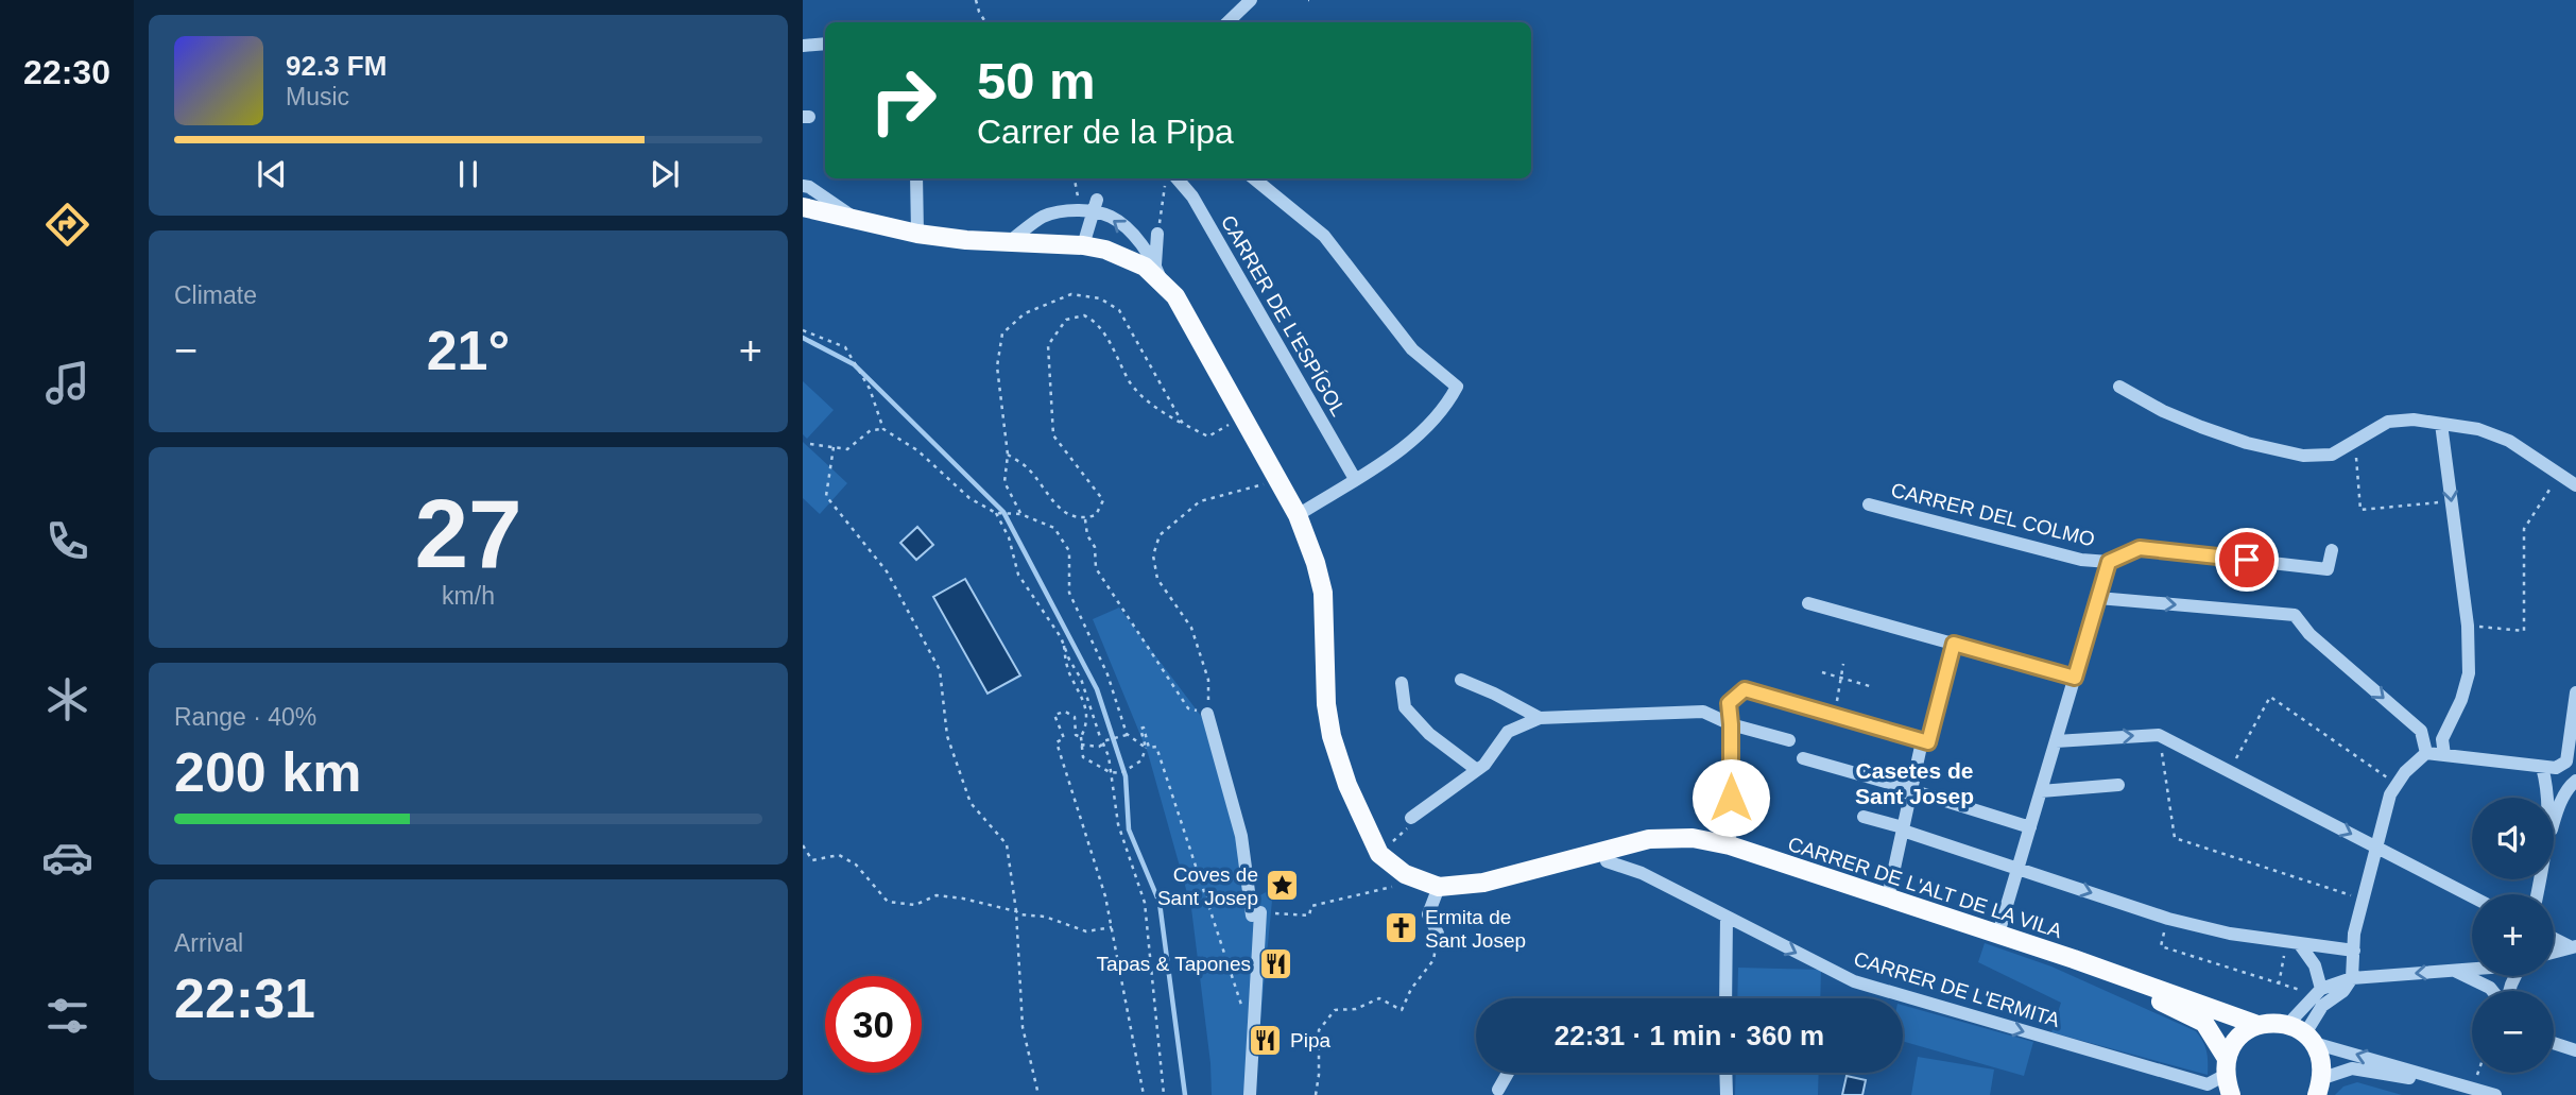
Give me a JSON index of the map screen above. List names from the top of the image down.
{
  "streets": {
    "main road": ["CARRER DE L'ALT DE LA VILA"],
    "street": ["CARRER DE L'ESPÍGOL", "CARRER DEL COLMO", "CARRER DE L'ERMITA"]
  },
  "crossings": [
    ["CARRER DE L'ALT DE LA VILA", "CARRER DE L'ERMITA"]
  ],
  "one_way": ["CARRER DE L'ERMITA"],
  "districts": ["Casetes de Sant Josep"],
  "places": {
    "place": ["Coves de Sant Josep"],
    "church": ["Ermita de Sant Josep"],
    "restaurant": ["Tapas & Tapones", "Pipa"]
  },
  "page": {
    "tabs": "22:30",
    "turn": ["50 m", "Carrer de la Pipa"],
    "song": ["92.3 FM", "Music"],
    "tile": [
      "Climate",
      ["27", "km/h"],
      ["Range · 40%", "200 km"],
      ["Arrival", "22:31"]
    ],
    "heat": ["−", "21°", "+"],
    "map_buttons": ["+", "−"],
    "limit": "30",
    "trip": "22:31 · 1 min · 360 m"
  }
}
